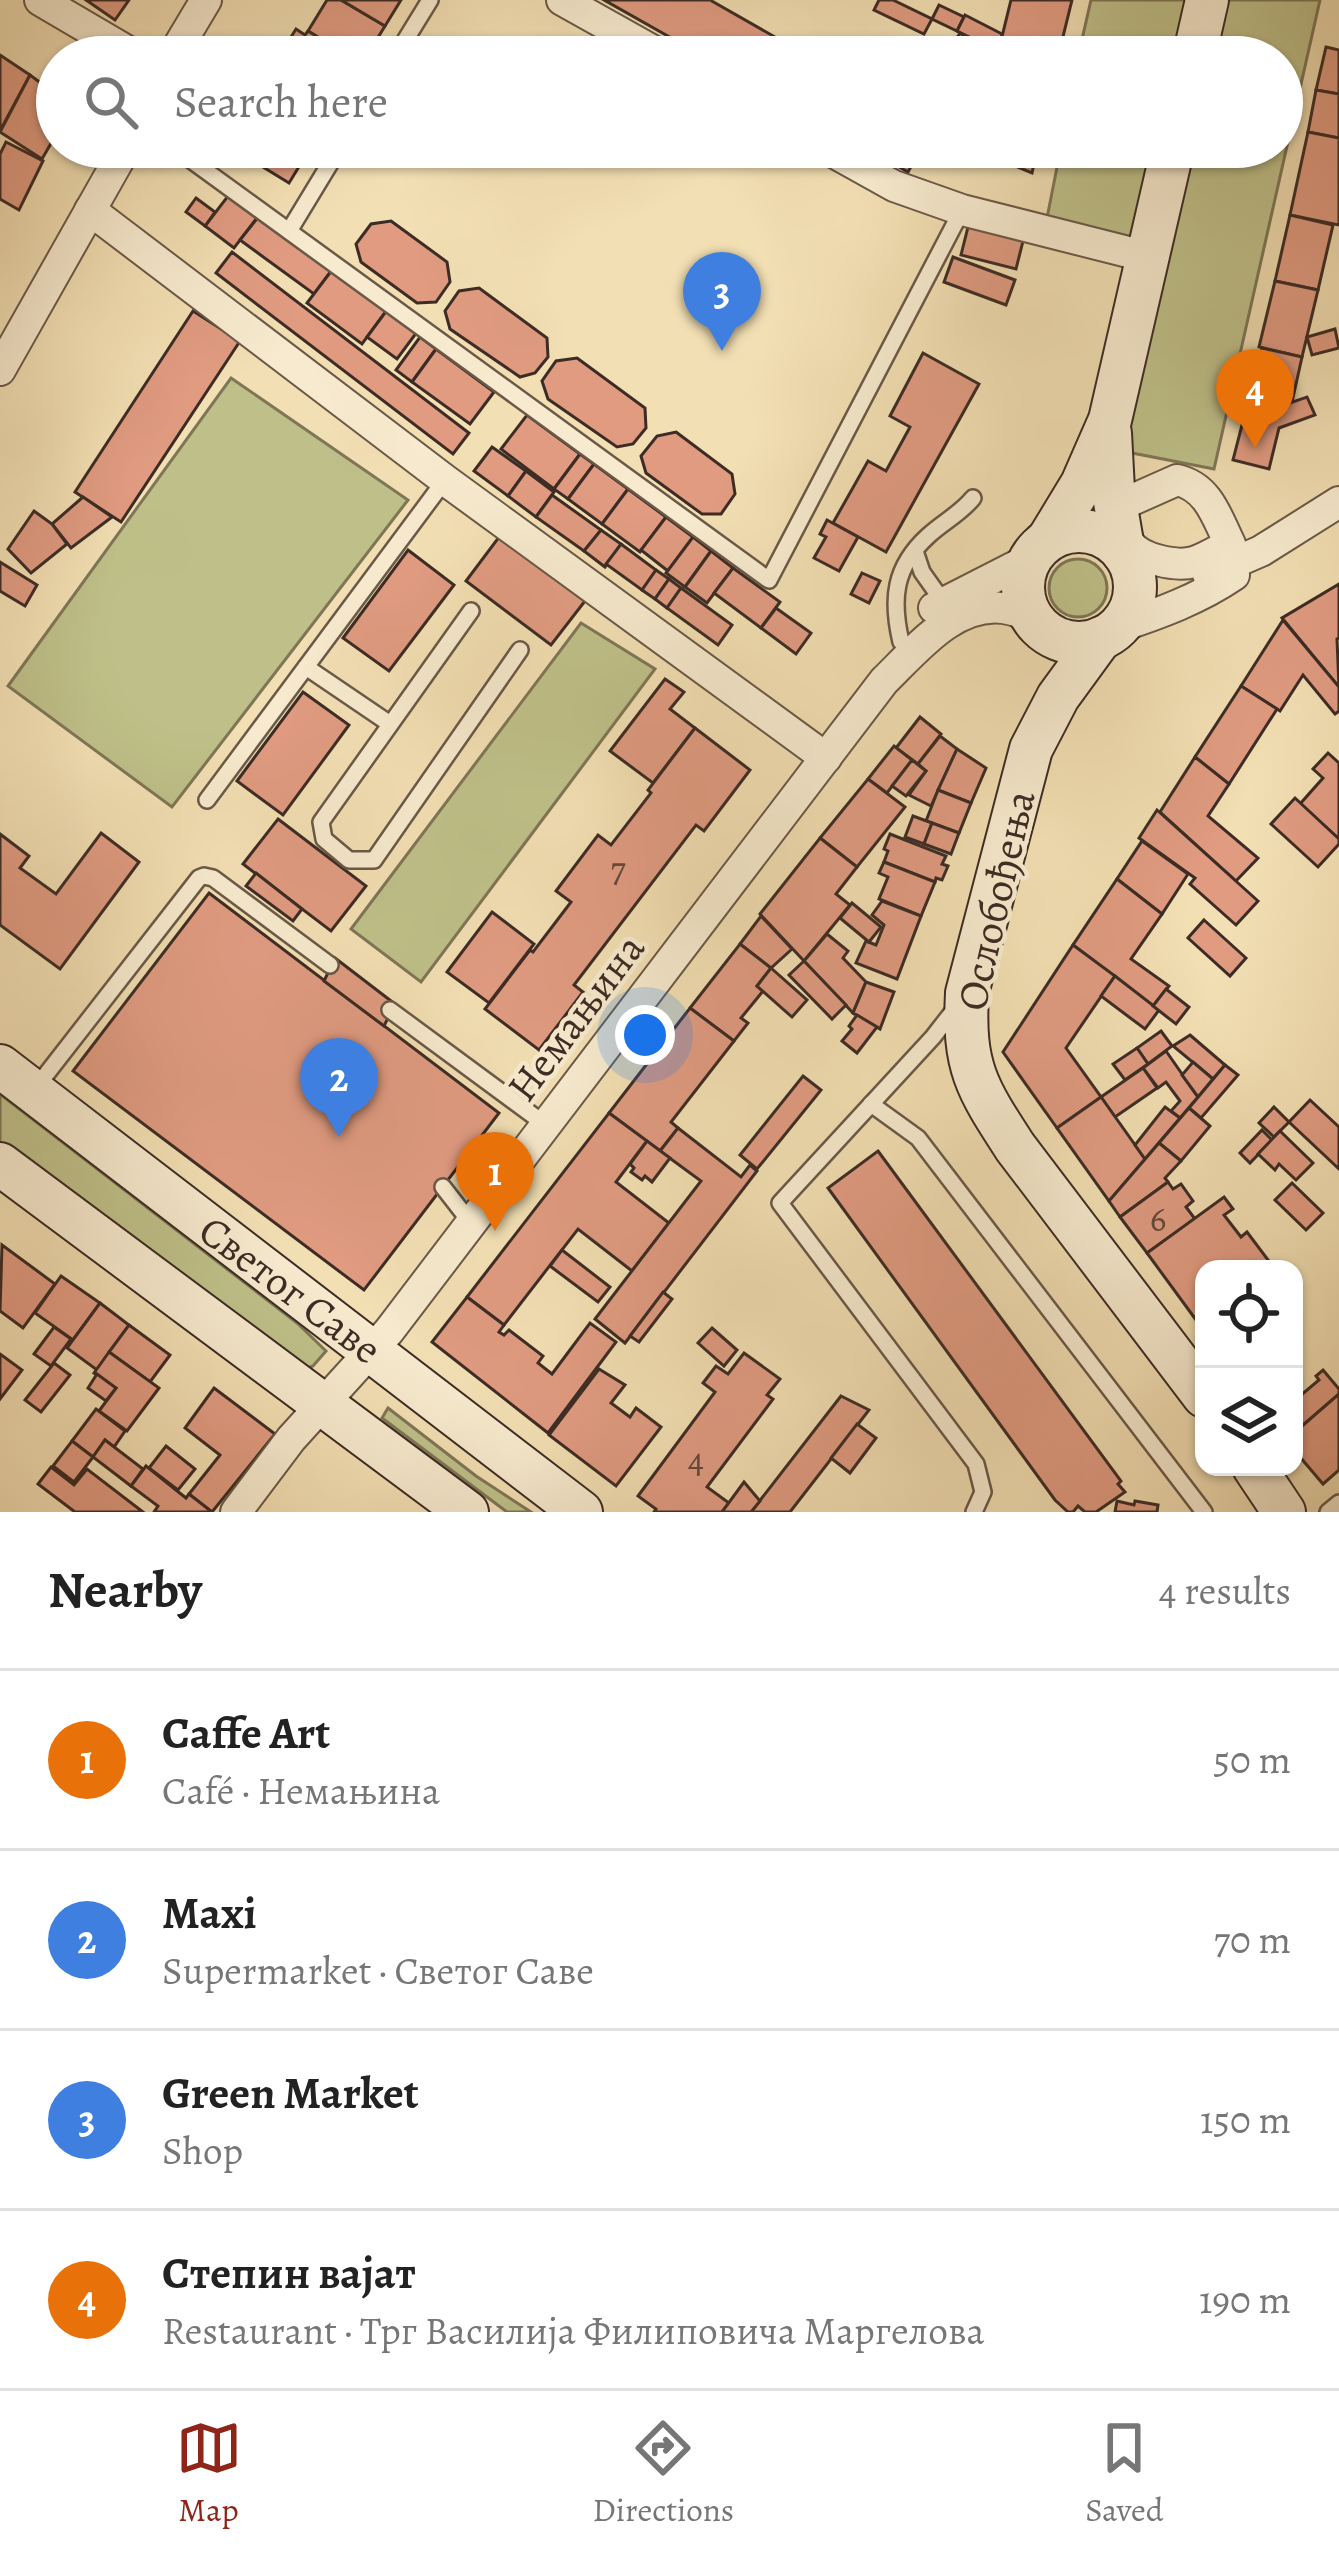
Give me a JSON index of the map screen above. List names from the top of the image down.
{
  "streets": {
    "street": ["Ослобођења", "Немањина", "Светог Саве"]
  },
  "crossings": [
    ["Немањина", "Светог Саве"]
  ],
  "house_numbers": ["7", "6", "4"],
  "page": {
    "search": "Search here",
    "pins": [
      "3",
      "4",
      "2",
      "1"
    ],
    "heading": ["Nearby", "4 results"],
    "list": [
      {
        "mark": "1",
        "name": "Caffe Art",
        "note": "Café · Немањина",
        "value": "50 m"
      },
      {
        "mark": "2",
        "name": "Maxi",
        "note": "Supermarket · Светог Саве",
        "value": "70 m"
      },
      {
        "mark": "3",
        "name": "Green Market",
        "note": "Shop",
        "value": "150 m"
      },
      {
        "mark": "4",
        "name": "Степин вајат",
        "note": "Restaurant · Трг Василија Филиповича Маргелова",
        "value": "190 m"
      }
    ],
    "nav": ["Map", "Directions", "Saved"]
  }
}
